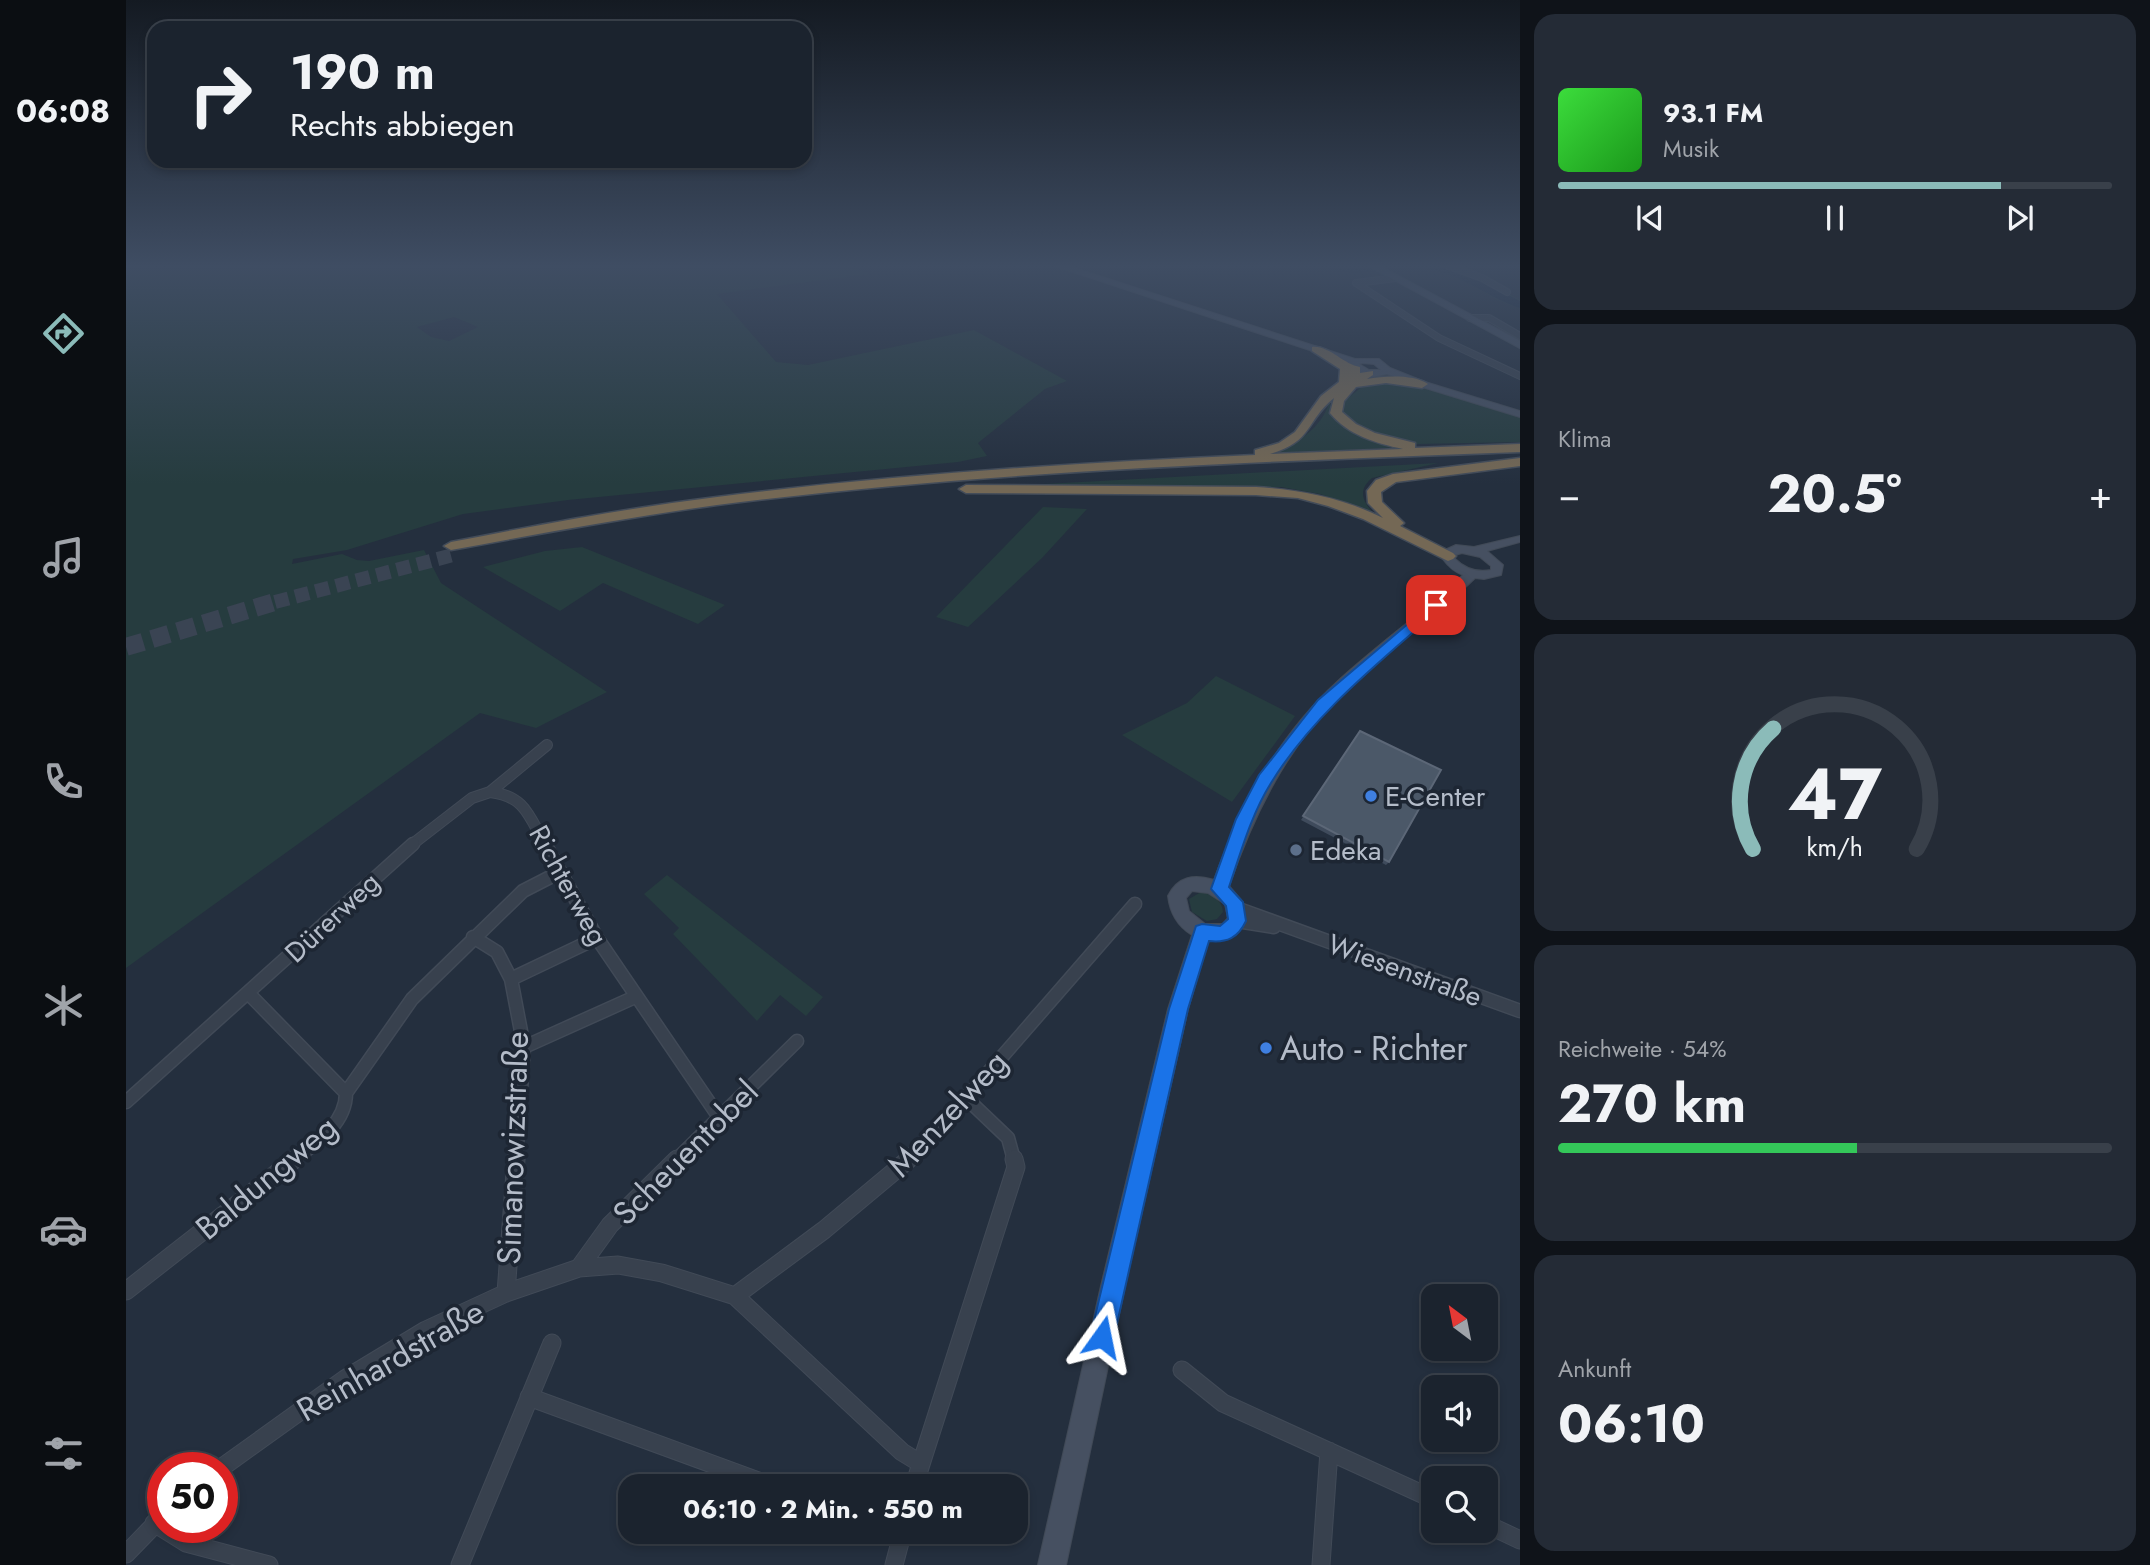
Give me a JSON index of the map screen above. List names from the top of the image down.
{
  "streets": {
    "street": [
      "Richterweg",
      "Dürerweg",
      "Wiesenstraße",
      "Menzelweg",
      "Simanowizstraße",
      "Scheuentobel",
      "Baldungweg",
      "Reinhardstraße"
    ]
  },
  "crossings": [
    ["Richterweg", "Dürerweg"],
    ["Richterweg", "Scheuentobel"],
    ["Richterweg", "Baldungweg"],
    ["Menzelweg", "Reinhardstraße"],
    ["Simanowizstraße", "Baldungweg"],
    ["Simanowizstraße", "Reinhardstraße"],
    ["Scheuentobel", "Reinhardstraße"]
  ],
  "places": ["E-Center", "Edeka", "Auto - Richter"],
  "north": "top left",
  "page": {
    "tabs": "06:08",
    "turn": ["190 m", "Rechts abbiegen"],
    "song": ["93.1 FM", "Musik"],
    "tile": [
      "Klima",
      ["Reichweite · 54%", "270 km"],
      ["Ankunft", "06:10"]
    ],
    "heat": ["−", "20.5°", "+"],
    "limit": "50",
    "trip": "06:10 · 2 Min. · 550 m",
    "gauge": ["47", "km/h"]
  }
}
